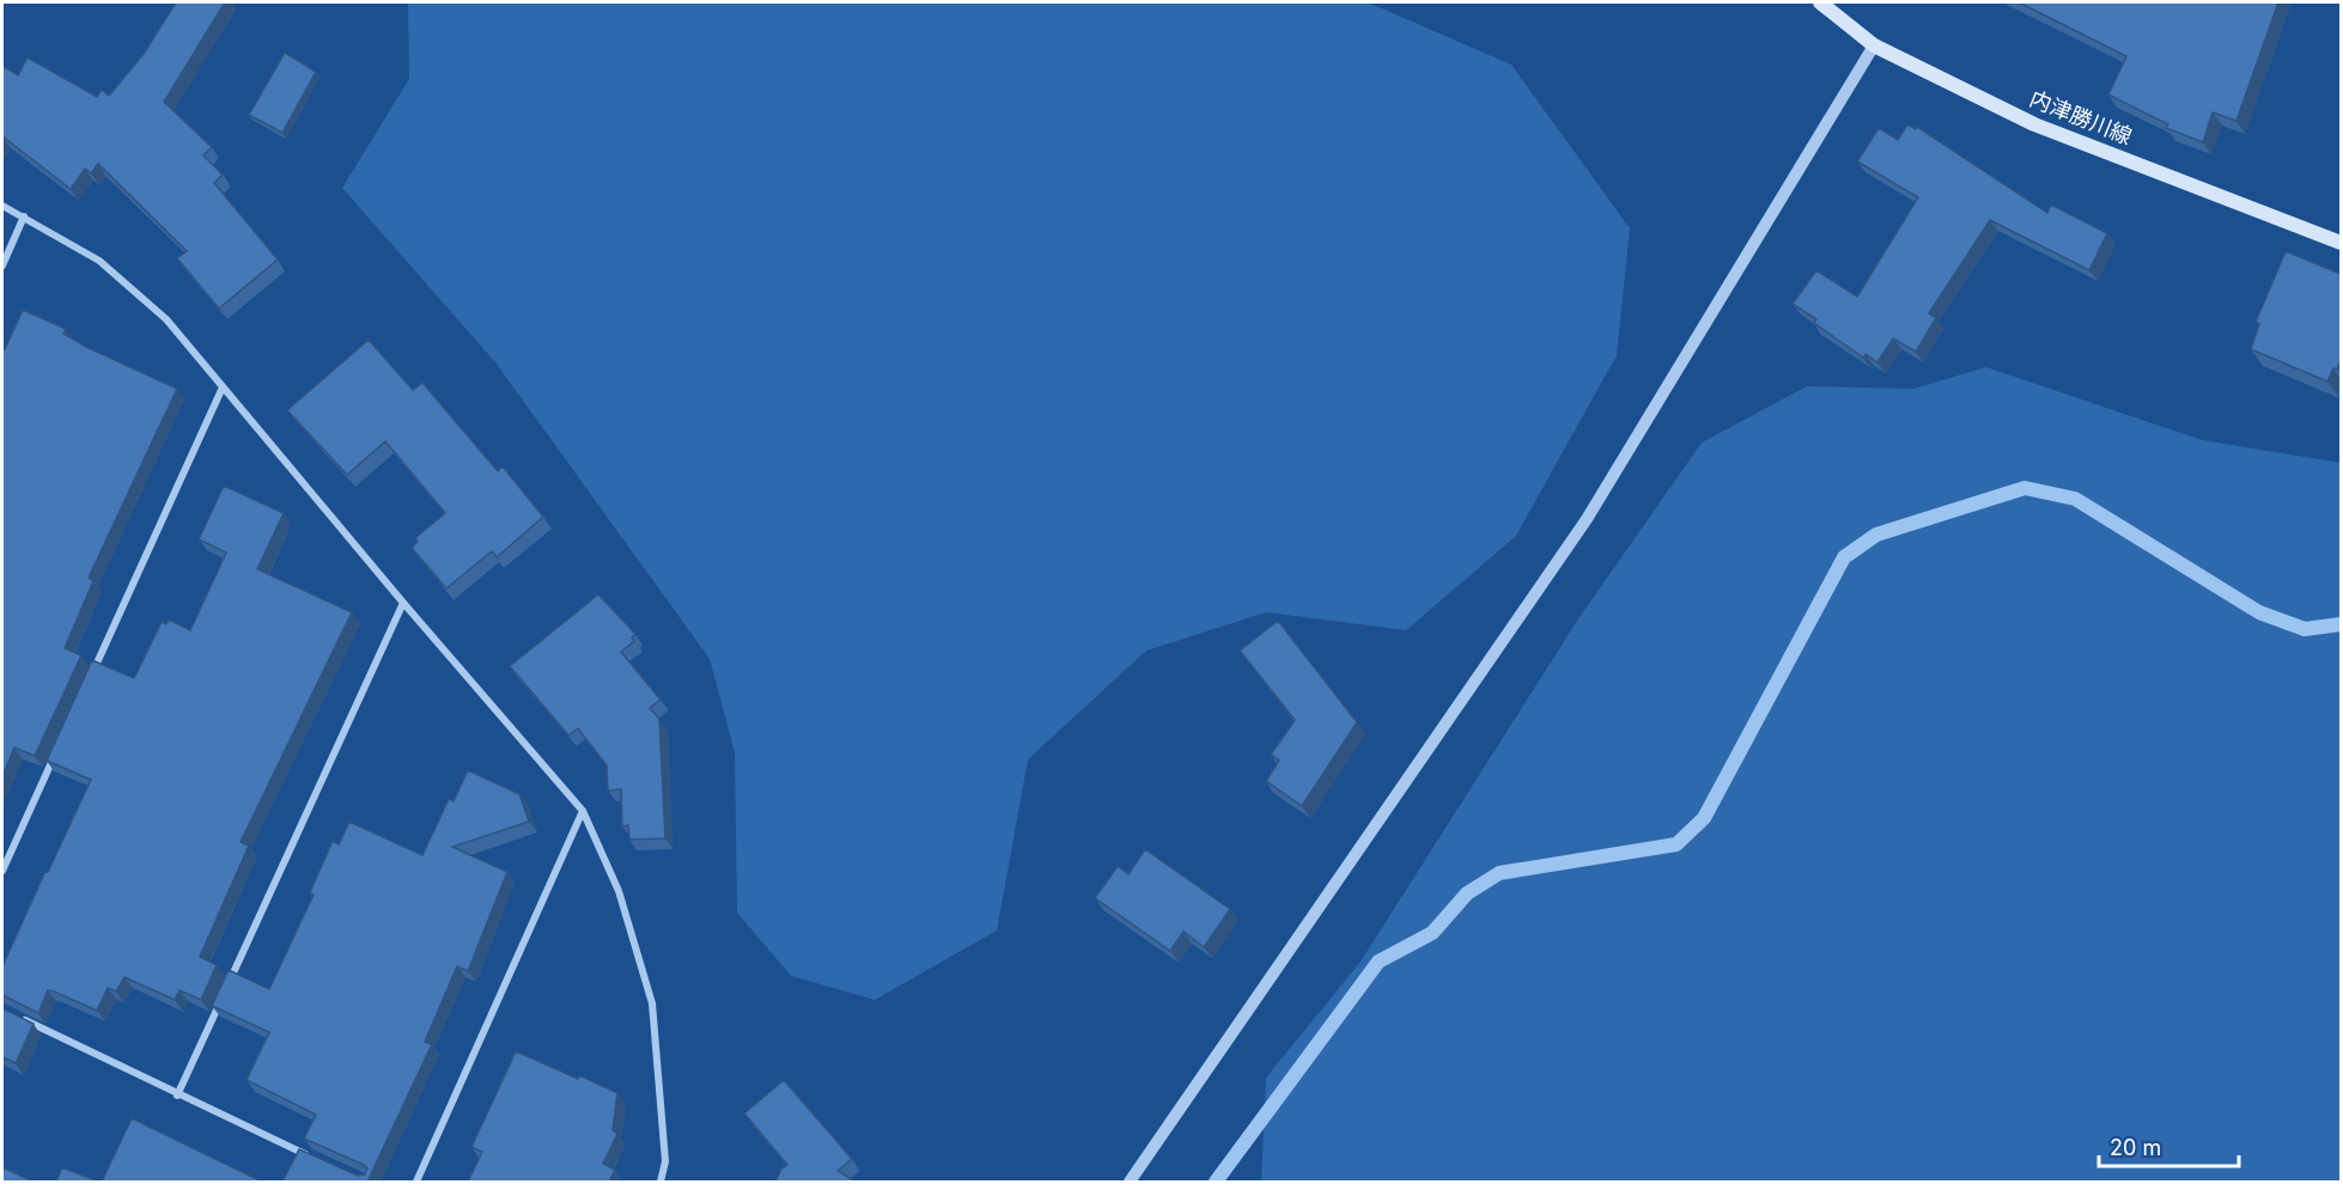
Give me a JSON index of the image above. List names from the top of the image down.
{
  "streets": {
    "main road": ["内津勝川線"]
  },
  "scale_bar": "20 m"
}
